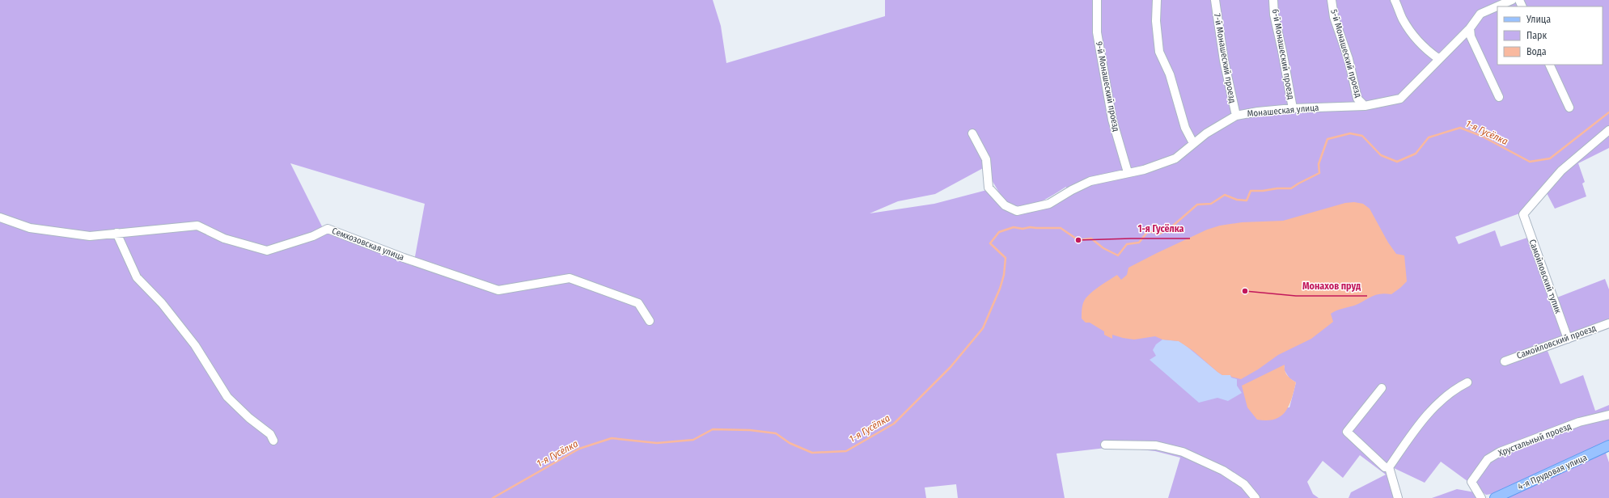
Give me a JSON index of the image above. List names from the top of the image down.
{
  "streets": {
    "main road": ["4-я Прудовая улица"],
    "street": [
      "5-й Монашеский проезд",
      "6-й Монашеский проезд",
      "7-й Монашеский проезд",
      "9-й Монашеский проезд",
      "Монашеская улица",
      "Семхозовская улица",
      "Самойловский тупик",
      "Самойловский проезд",
      "Хрустальный проезд"
    ]
  },
  "crossings": [
    ["5-й Монашеский проезд", "Монашеская улица"],
    ["6-й Монашеский проезд", "Монашеская улица"],
    ["7-й Монашеский проезд", "Монашеская улица"],
    ["9-й Монашеский проезд", "Монашеская улица"],
    ["Самойловский тупик", "Самойловский проезд"]
  ],
  "water": ["1-я Гусёлка"],
  "places": ["1-я Гусёлка", "Монахов пруд"],
  "legend": ["Улица", "Парк", "Вода"]
}
